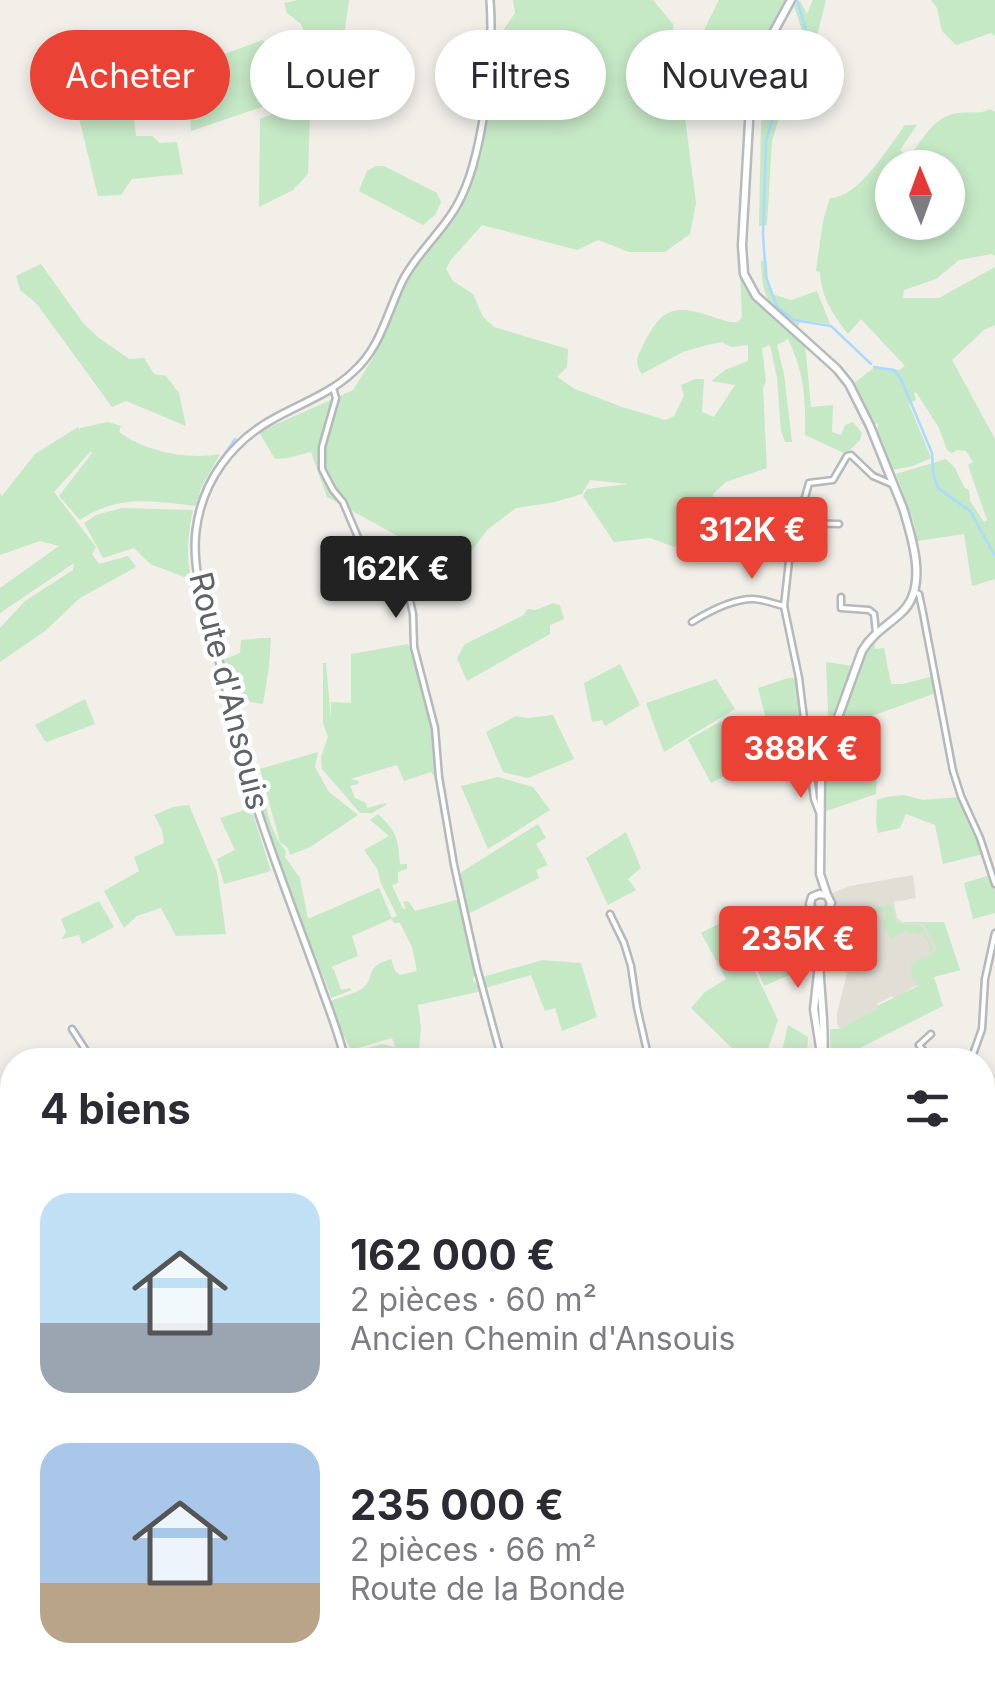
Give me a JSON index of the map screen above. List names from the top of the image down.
{
  "streets": {
    "street": ["Route d'Ansouis"]
  },
  "north": "top",
  "page": {
    "chip": [
      "Acheter",
      "Louer",
      "Filtres",
      "Nouveau"
    ],
    "price": [
      "312K €",
      "162K €",
      "388K €",
      "235K €"
    ],
    "heading": "4 biens",
    "list": [
      {
        "name": "162 000 €",
        "note": "2 pièces · 60 m² · Ancien Chemin d'Ansouis"
      },
      {
        "name": "235 000 €",
        "note": "2 pièces · 66 m² · Route de la Bonde"
      }
    ]
  }
}
